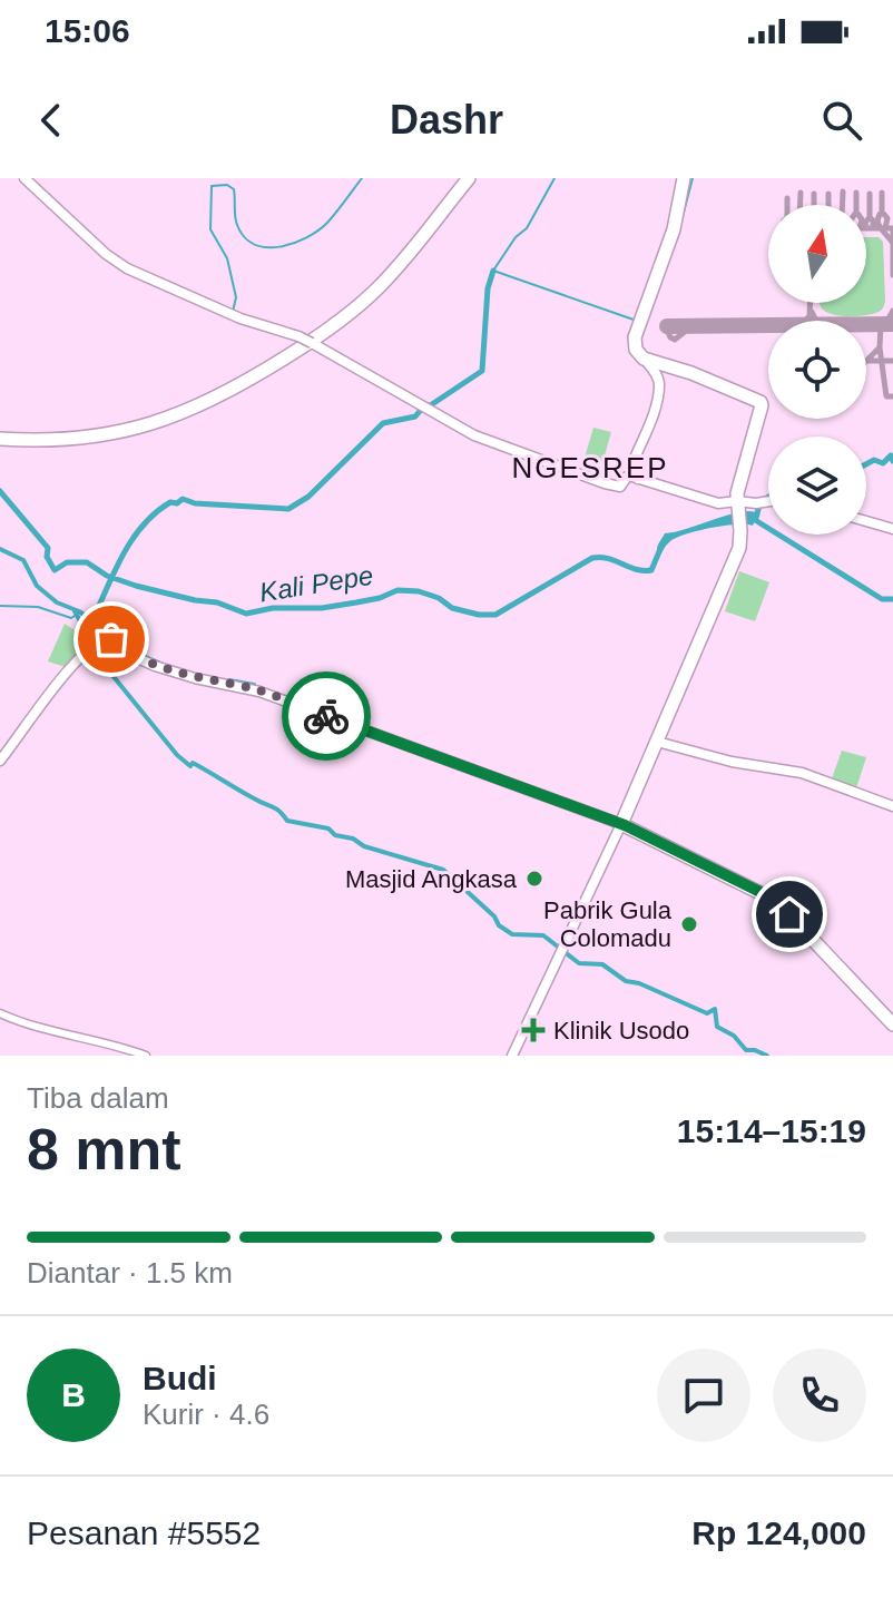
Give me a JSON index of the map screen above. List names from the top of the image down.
{
  "districts": ["NGESREP"],
  "water": ["Kali Pepe"],
  "places": {
    "other": ["Masjid Angkasa", "Pabrik Gula Colomadu"],
    "health": ["Klinik Usodo"]
  },
  "north": "top",
  "page": {
    "status": "15:06",
    "header": "Dashr",
    "heading": ["8 mnt", "Tiba dalam", "15:14–15:19"],
    "panel": [
      "Budi",
      "Kurir · 4.6",
      "Pesanan #5552",
      "Rp 124,000"
    ],
    "bar": "Diantar · 1.5 km",
    "round": "B"
  }
}
